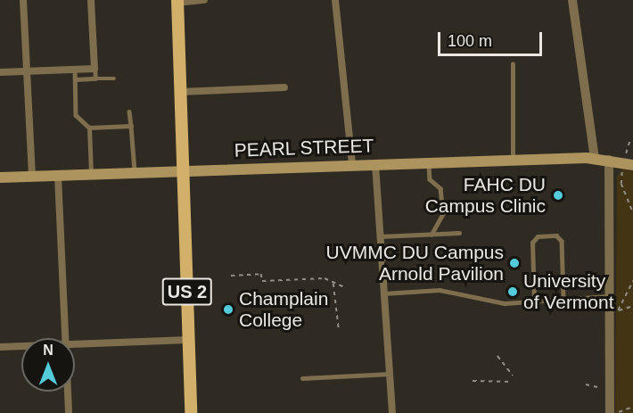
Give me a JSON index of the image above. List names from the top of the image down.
{
  "streets": {
    "main road": ["PEARL STREET", "US 2"]
  },
  "crossings": [
    ["PEARL STREET", "US 2"]
  ],
  "places": [
    "FAHC DU Campus Clinic",
    "UVMMC DU Campus Arnold Pavilion",
    "University of Vermont",
    "Champlain College"
  ],
  "scale_bar": "100 m",
  "north": "top"
}
